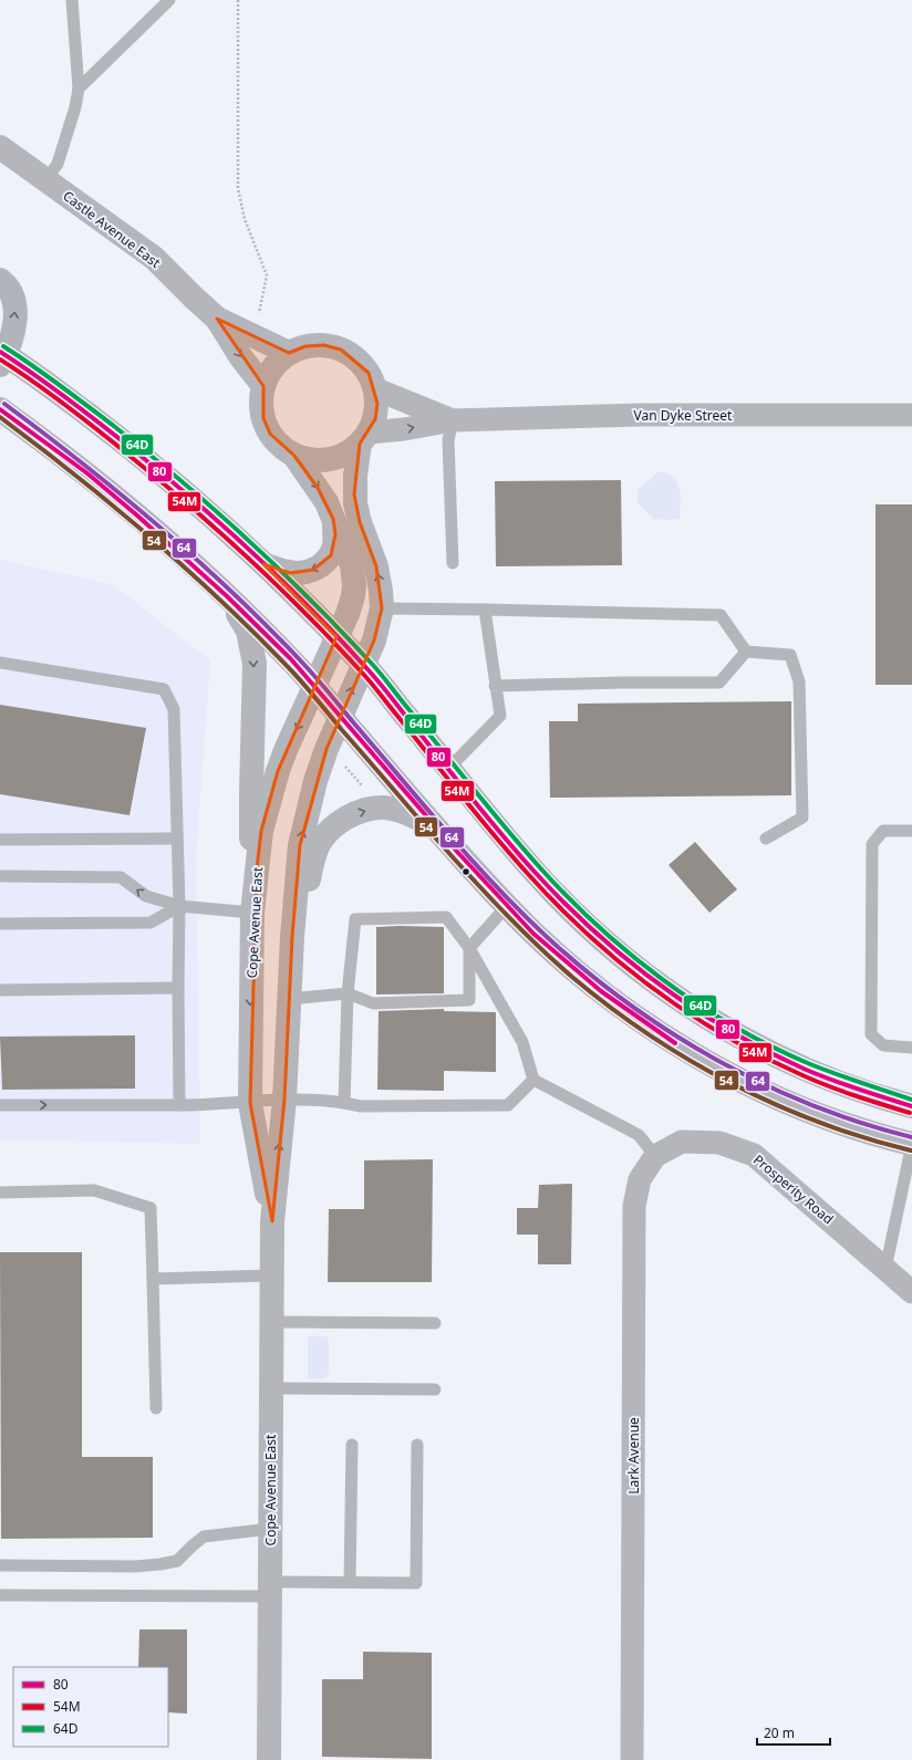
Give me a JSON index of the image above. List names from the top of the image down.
{
  "streets": {
    "main road": ["Castle Avenue East", "Cope Avenue East"],
    "street": ["Van Dyke Street", "Prosperity Road", "Lark Avenue"]
  },
  "crossings": [
    ["Prosperity Road", "Lark Avenue"]
  ],
  "lines": [
    "transit line 64D",
    "transit line 80",
    "transit line 54M",
    "transit line 64",
    "transit line 54"
  ],
  "legend": ["80", "54M", "64D"],
  "scale_bar": "20 m"
}
